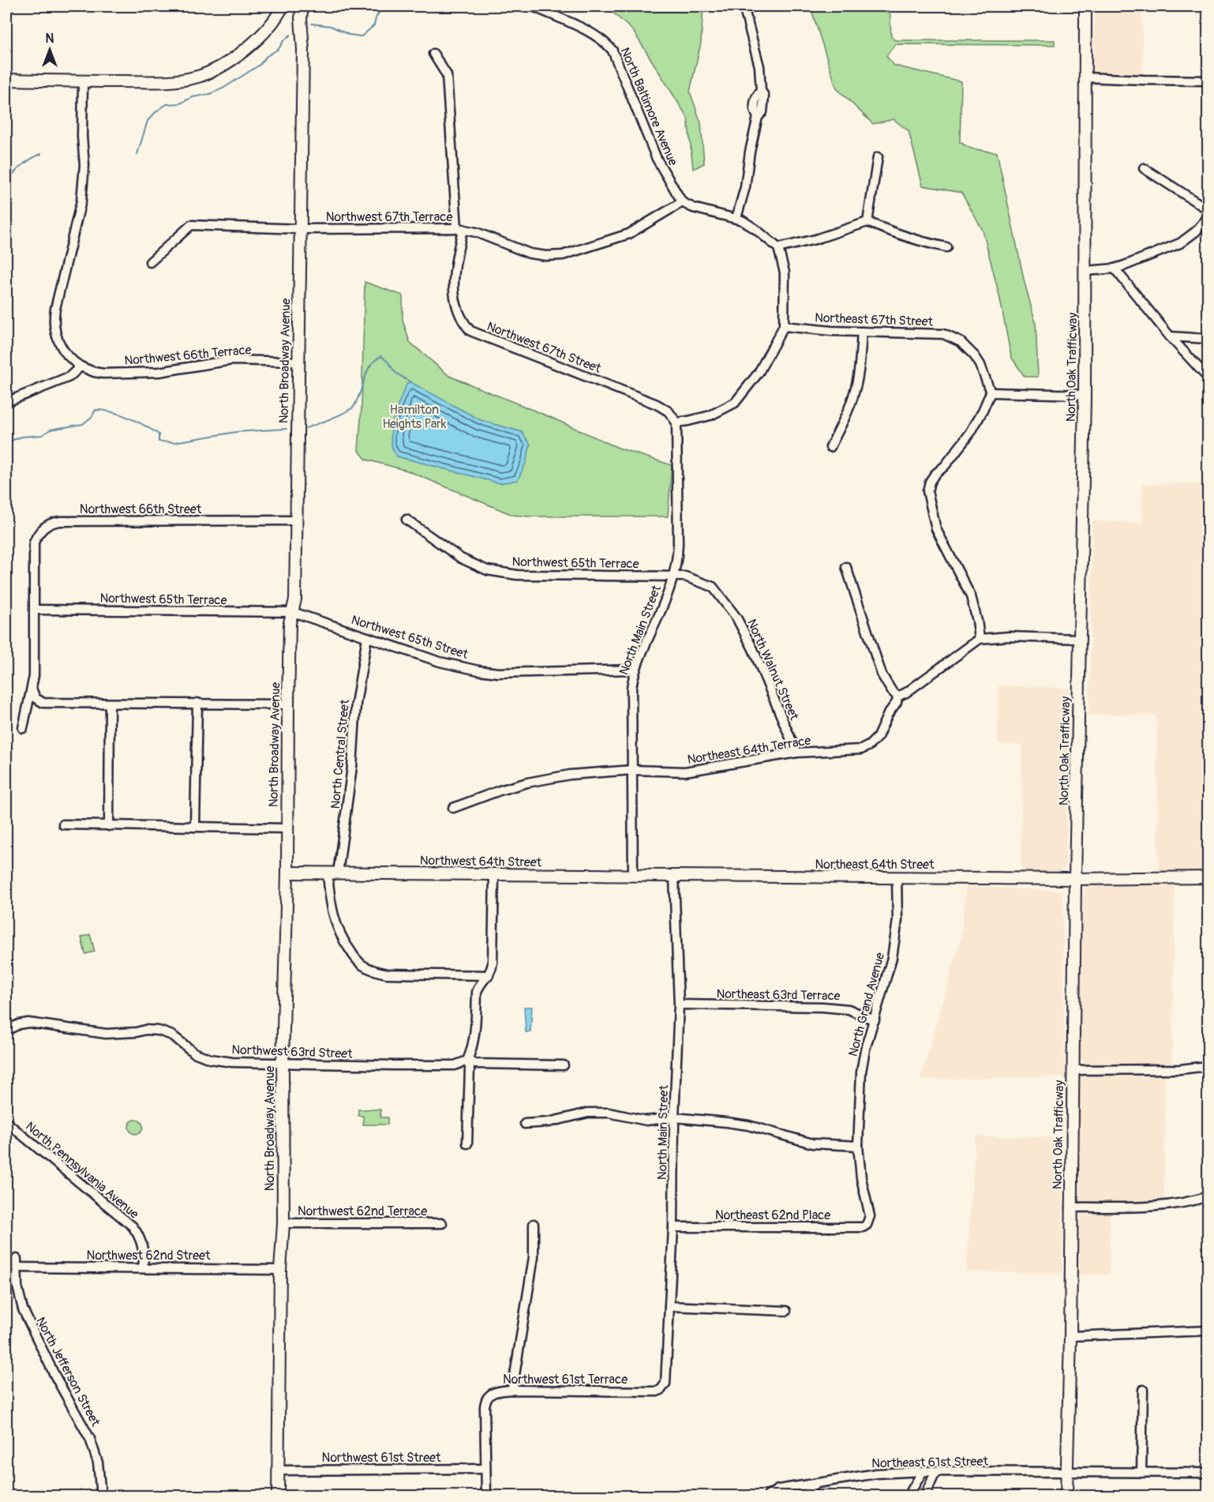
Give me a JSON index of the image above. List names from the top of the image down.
{
  "streets": {
    "street": [
      "North Baltimore Avenue",
      "Northwest 67th Terrace",
      "Northeast 67th Street",
      "Northwest 67th Street",
      "Northwest 66th Terrace",
      "North Broadway Avenue",
      "North Oak Trafficway",
      "Northwest 66th Street",
      "Northwest 65th Terrace",
      "North Main Street",
      "Northwest 65th Street",
      "North Walnut Street",
      "Northeast 64th Terrace",
      "North Central Street",
      "Northwest 64th Street",
      "Northeast 64th Street",
      "Northeast 63rd Terrace",
      "North Grand Avenue",
      "Northwest 63rd Street",
      "North Pennsylvania Avenue",
      "Northwest 62nd Terrace",
      "Northeast 62nd Place",
      "Northwest 62nd Street",
      "North Jefferson Street",
      "Northwest 61st Terrace",
      "Northwest 61st Street",
      "Northeast 61st Street"
    ]
  },
  "crossings": [
    ["North Baltimore Avenue", "Northwest 67th Terrace"],
    ["Northwest 67th Terrace", "Northwest 67th Street"],
    ["Northwest 67th Terrace", "North Broadway Avenue"],
    ["Northwest 67th Street", "North Main Street"],
    ["Northwest 66th Terrace", "North Broadway Avenue"],
    ["North Broadway Avenue", "Northwest 66th Street"],
    ["North Broadway Avenue", "Northwest 65th Terrace"],
    ["North Broadway Avenue", "Northwest 65th Street"],
    ["North Broadway Avenue", "Northwest 64th Street"],
    ["North Broadway Avenue", "Northwest 63rd Street"],
    ["North Broadway Avenue", "Northwest 62nd Terrace"],
    ["North Broadway Avenue", "Northwest 62nd Street"],
    ["North Broadway Avenue", "Northwest 61st Street"],
    ["North Oak Trafficway", "Northeast 64th Street"],
    ["North Oak Trafficway", "Northeast 61st Street"],
    ["Northwest 66th Street", "Northwest 65th Terrace"],
    ["Northwest 65th Terrace", "North Main Street"],
    ["Northwest 65th Terrace", "Northwest 65th Street"],
    ["Northwest 65th Terrace", "North Walnut Street"],
    ["North Main Street", "Northwest 65th Street"],
    ["North Main Street", "North Walnut Street"],
    ["North Main Street", "Northeast 64th Terrace"],
    ["North Main Street", "Northwest 64th Street"],
    ["North Main Street", "Northeast 64th Street"],
    ["North Main Street", "Northeast 63rd Terrace"],
    ["North Main Street", "Northeast 62nd Place"],
    ["North Main Street", "Northwest 61st Terrace"],
    ["Northwest 65th Street", "North Central Street"],
    ["North Walnut Street", "Northeast 64th Terrace"],
    ["North Central Street", "Northwest 64th Street"],
    ["Northwest 64th Street", "Northeast 64th Street"],
    ["Northeast 64th Street", "North Grand Avenue"],
    ["Northeast 63rd Terrace", "North Grand Avenue"],
    ["North Grand Avenue", "Northeast 62nd Place"],
    ["North Pennsylvania Avenue", "Northwest 62nd Street"],
    ["Northwest 62nd Street", "North Jefferson Street"],
    ["Northwest 61st Terrace", "Northwest 61st Street"]
  ],
  "parks": ["Hamilton Heights Park"],
  "north": "top"
}
